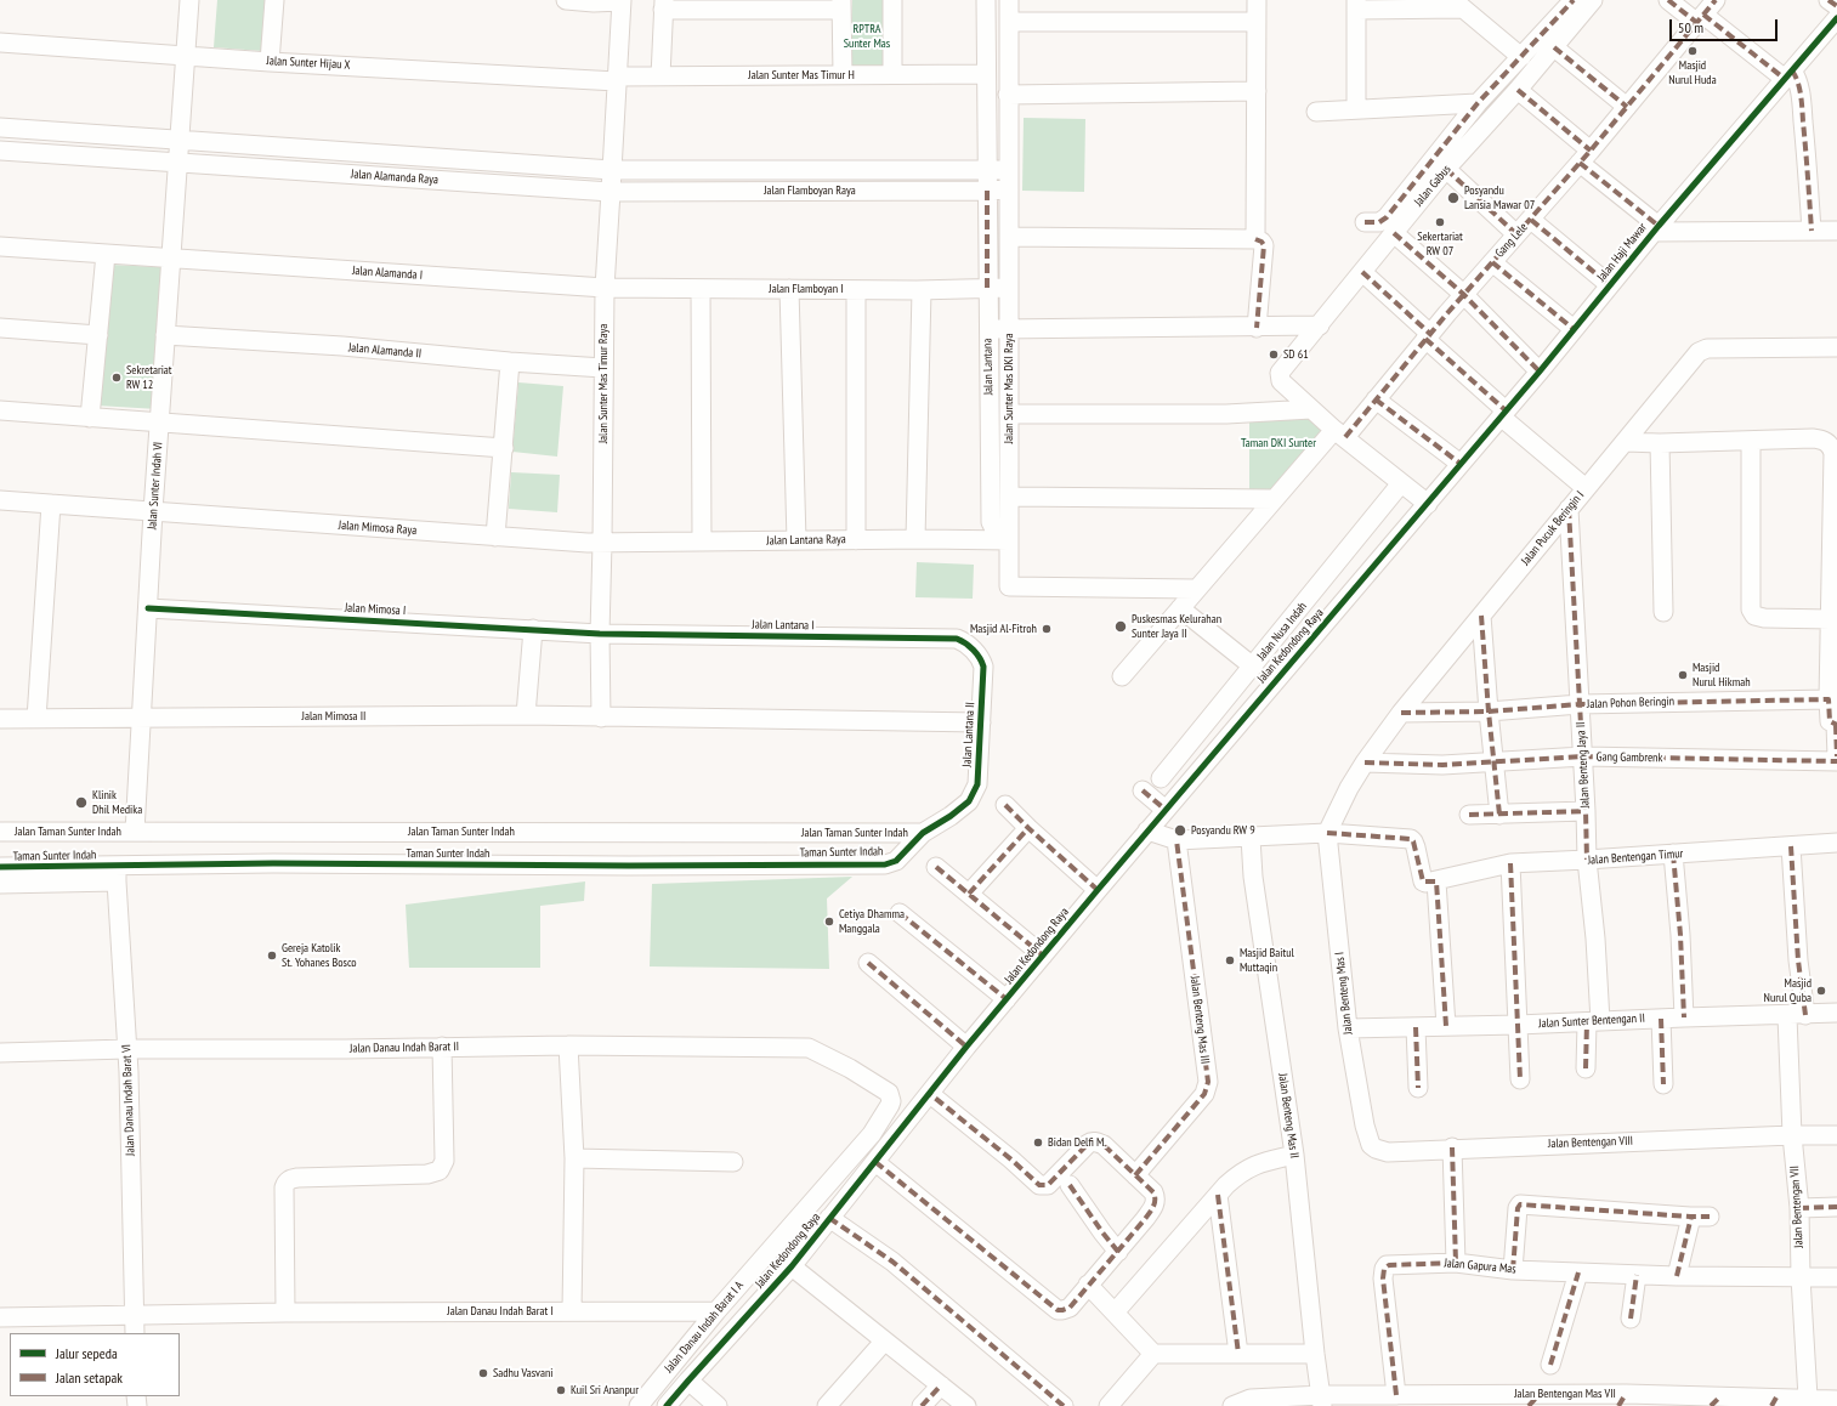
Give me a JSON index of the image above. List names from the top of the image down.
{
  "streets": {
    "street": [
      "Jalan Sunter Hijau X",
      "Jalan Sunter Mas Timur H",
      "Jalan Alamanda Raya",
      "Jalan Gabus",
      "Jalan Flamboyan Raya",
      "Gang Lele",
      "Jalan Haji Mawar",
      "Jalan Alamanda I",
      "Jalan Flamboyan I",
      "Jalan Alamanda II",
      "Jalan Lantana",
      "Jalan Sunter Mas Timur Raya",
      "Jalan Sunter Mas DKI Raya",
      "Jalan Sunter Indah VI",
      "Jalan Mimosa Raya",
      "Jalan Pucuk Beringin I",
      "Jalan Lantana Raya",
      "Jalan Mimosa I",
      "Jalan Lantana I",
      "Jalan Nusa Indah",
      "Jalan Kedondong Raya",
      "Jalan Pohon Beringin",
      "Jalan Mimosa II",
      "Jalan Lantana II",
      "Gang Gambrenk",
      "Jalan Benteng Jaya II",
      "Jalan Taman Sunter Indah",
      "Taman Sunter Indah",
      "Jalan Bentengan Timur",
      "Jalan Benteng Mas I",
      "Jalan Benteng Mas III",
      "Jalan Sunter Bentengan II",
      "Jalan Danau Indah Barat II",
      "Jalan Danau Indah Barat VI",
      "Jalan Benteng Mas II",
      "Jalan Bentengan VIII",
      "Jalan Bentengan VII",
      "Jalan Gapura Mas",
      "Jalan Danau Indah Barat I",
      "Jalan Danau Indah Barat I A",
      "Jalan Bentengan Mas VII"
    ]
  },
  "crossings": [
    ["Jalan Sunter Hijau X", "Jalan Sunter Mas Timur H"],
    ["Jalan Sunter Hijau X", "Jalan Sunter Mas Timur Raya"],
    ["Jalan Sunter Hijau X", "Jalan Sunter Indah VI"],
    ["Jalan Sunter Mas Timur H", "Jalan Sunter Mas Timur Raya"],
    ["Jalan Alamanda Raya", "Jalan Flamboyan Raya"],
    ["Jalan Alamanda Raya", "Jalan Sunter Mas Timur Raya"],
    ["Jalan Alamanda Raya", "Jalan Sunter Indah VI"],
    ["Jalan Flamboyan Raya", "Jalan Lantana"],
    ["Jalan Flamboyan Raya", "Jalan Sunter Mas Timur Raya"],
    ["Jalan Flamboyan Raya", "Jalan Sunter Mas DKI Raya"],
    ["Gang Lele", "Jalan Sunter Mas DKI Raya"],
    ["Jalan Haji Mawar", "Jalan Kedondong Raya"],
    ["Jalan Alamanda I", "Jalan Flamboyan I"],
    ["Jalan Alamanda I", "Jalan Sunter Mas Timur Raya"],
    ["Jalan Alamanda I", "Jalan Sunter Indah VI"],
    ["Jalan Flamboyan I", "Jalan Lantana"],
    ["Jalan Flamboyan I", "Jalan Sunter Mas Timur Raya"],
    ["Jalan Flamboyan I", "Jalan Sunter Mas DKI Raya"],
    ["Jalan Alamanda II", "Jalan Sunter Mas Timur Raya"],
    ["Jalan Alamanda II", "Jalan Sunter Indah VI"],
    ["Jalan Lantana", "Jalan Sunter Mas DKI Raya"],
    ["Jalan Lantana", "Jalan Lantana Raya"],
    ["Jalan Sunter Mas Timur Raya", "Jalan Mimosa Raya"],
    ["Jalan Sunter Mas Timur Raya", "Jalan Lantana Raya"],
    ["Jalan Sunter Mas Timur Raya", "Jalan Mimosa I"],
    ["Jalan Sunter Mas Timur Raya", "Jalan Lantana I"],
    ["Jalan Sunter Mas Timur Raya", "Jalan Mimosa II"],
    ["Jalan Sunter Mas Timur Raya", "Jalan Lantana II"],
    ["Jalan Sunter Mas DKI Raya", "Jalan Lantana Raya"],
    ["Jalan Sunter Indah VI", "Jalan Mimosa Raya"],
    ["Jalan Sunter Indah VI", "Jalan Mimosa I"],
    ["Jalan Sunter Indah VI", "Jalan Mimosa II"],
    ["Jalan Sunter Indah VI", "Jalan Taman Sunter Indah"],
    ["Jalan Mimosa Raya", "Jalan Lantana Raya"],
    ["Jalan Pucuk Beringin I", "Jalan Pohon Beringin"],
    ["Jalan Pucuk Beringin I", "Gang Gambrenk"],
    ["Jalan Pucuk Beringin I", "Jalan Benteng Jaya II"],
    ["Jalan Pucuk Beringin I", "Jalan Benteng Mas I"],
    ["Jalan Mimosa I", "Jalan Lantana I"],
    ["Jalan Lantana I", "Jalan Lantana II"],
    ["Jalan Pohon Beringin", "Jalan Benteng Jaya II"],
    ["Jalan Mimosa II", "Jalan Lantana II"],
    ["Jalan Lantana II", "Jalan Taman Sunter Indah"],
    ["Gang Gambrenk", "Jalan Benteng Jaya II"],
    ["Jalan Benteng Jaya II", "Jalan Bentengan Timur"],
    ["Jalan Benteng Jaya II", "Jalan Sunter Bentengan II"],
    ["Jalan Taman Sunter Indah", "Taman Sunter Indah"],
    ["Taman Sunter Indah", "Jalan Danau Indah Barat VI"],
    ["Jalan Benteng Mas I", "Jalan Sunter Bentengan II"],
    ["Jalan Benteng Mas I", "Jalan Bentengan VIII"],
    ["Jalan Sunter Bentengan II", "Jalan Bentengan VII"],
    ["Jalan Danau Indah Barat II", "Jalan Danau Indah Barat VI"],
    ["Jalan Danau Indah Barat II", "Jalan Danau Indah Barat I A"],
    ["Jalan Danau Indah Barat VI", "Jalan Danau Indah Barat I"],
    ["Jalan Benteng Mas II", "Jalan Bentengan Mas VII"],
    ["Jalan Bentengan VIII", "Jalan Bentengan VII"],
    ["Jalan Bentengan VII", "Jalan Gapura Mas"],
    ["Jalan Bentengan VII", "Jalan Bentengan Mas VII"],
    ["Jalan Gapura Mas", "Jalan Bentengan Mas VII"],
    ["Jalan Danau Indah Barat I", "Jalan Danau Indah Barat I A"]
  ],
  "parks": ["RPTRA Sunter Mas", "Taman DKI Sunter"],
  "places": [
    "Masjid Nurul Huda",
    "Posyandu Lansia Mawar 07",
    "Sekertariat RW 07",
    "SD 61",
    "Sekretariat RW 12",
    "Puskesmas Kelurahan Sunter Jaya II",
    "Masjid Al-Fitroh",
    "Masjid Nurul Hikmah",
    "Klinik Dhil Medika",
    "Posyandu RW 9",
    "Cetiya Dhamma Manggala",
    "Gereja Katolik St. Yohanes Bosco",
    "Masjid Baitul Muttaqin",
    "Masjid Nurul Quba",
    "Bidan Delfi M.",
    "Sadhu Vasvani",
    "Kuil Sri Ananpur"
  ],
  "legend": ["Jalur sepeda", "Jalan setapak"],
  "scale_bar": "50 m"
}
